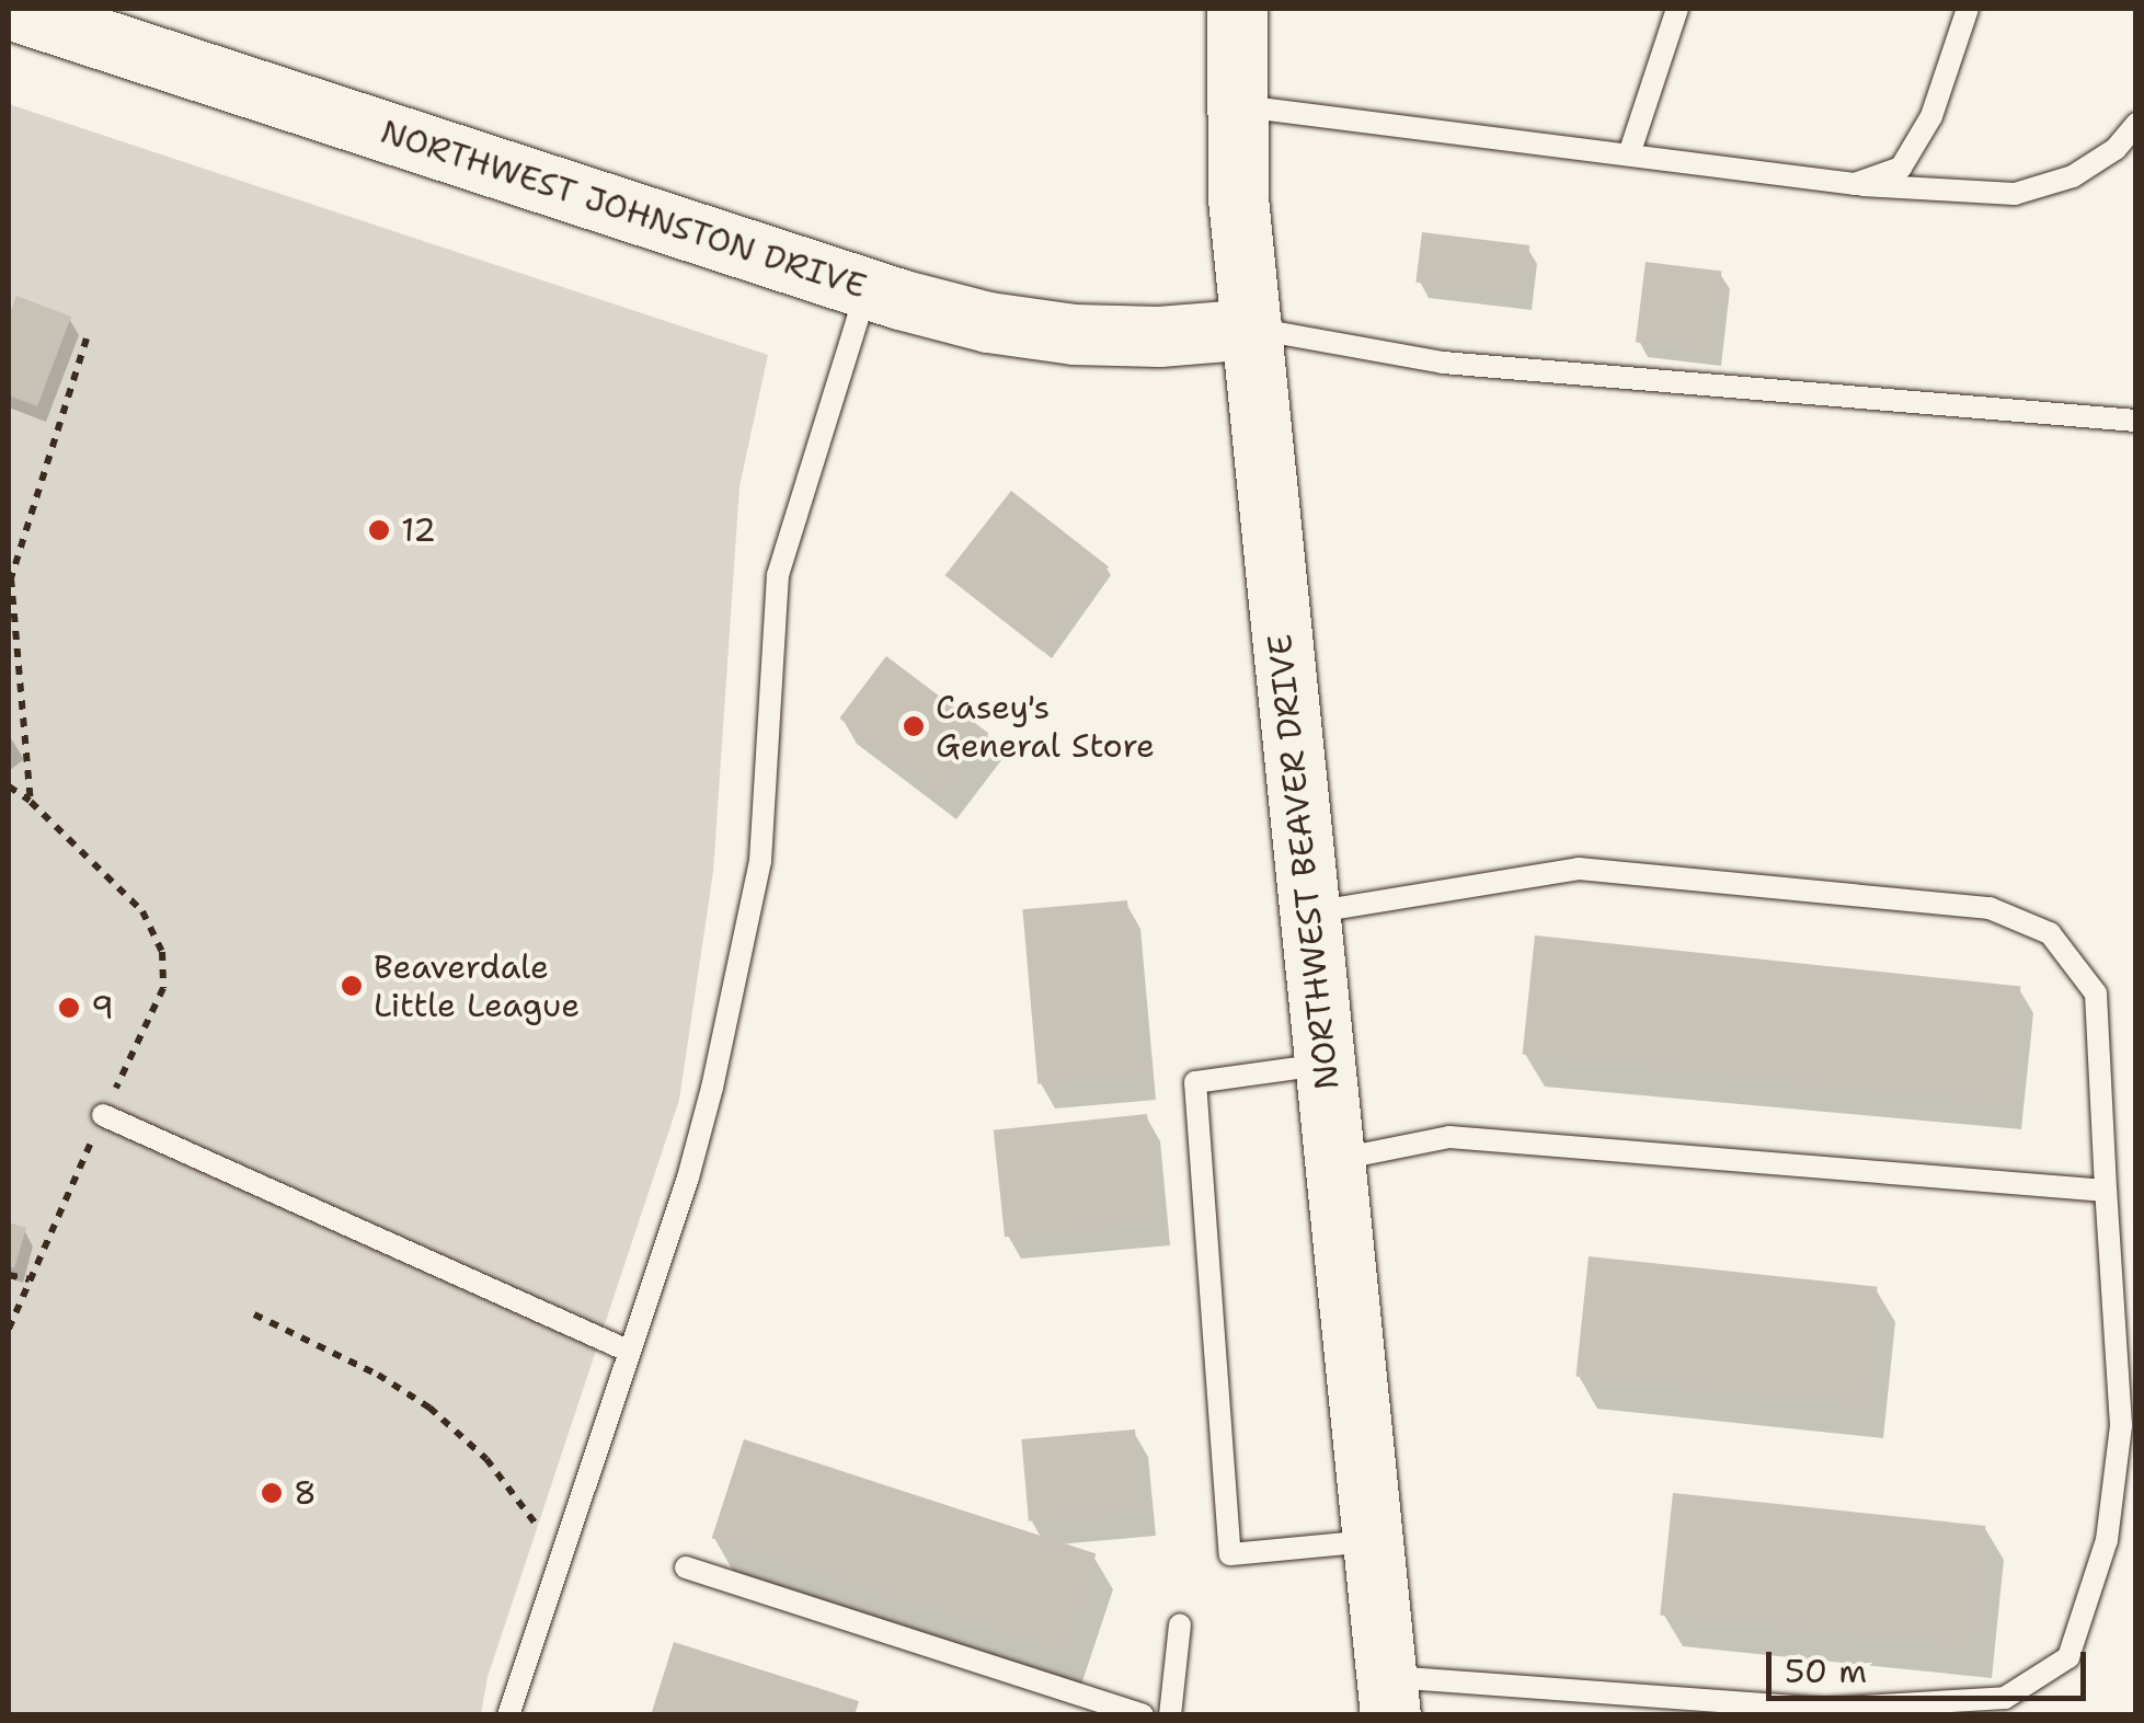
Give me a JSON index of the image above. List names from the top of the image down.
{
  "streets": {
    "main road": ["NORTHWEST JOHNSTON DRIVE", "NORTHWEST BEAVER DRIVE"]
  },
  "crossings": [
    ["NORTHWEST JOHNSTON DRIVE", "NORTHWEST BEAVER DRIVE"]
  ],
  "places": [
    "12",
    "Casey's General Store",
    "Beaverdale Little League",
    "9",
    "8"
  ],
  "scale_bar": "50 m"
}
